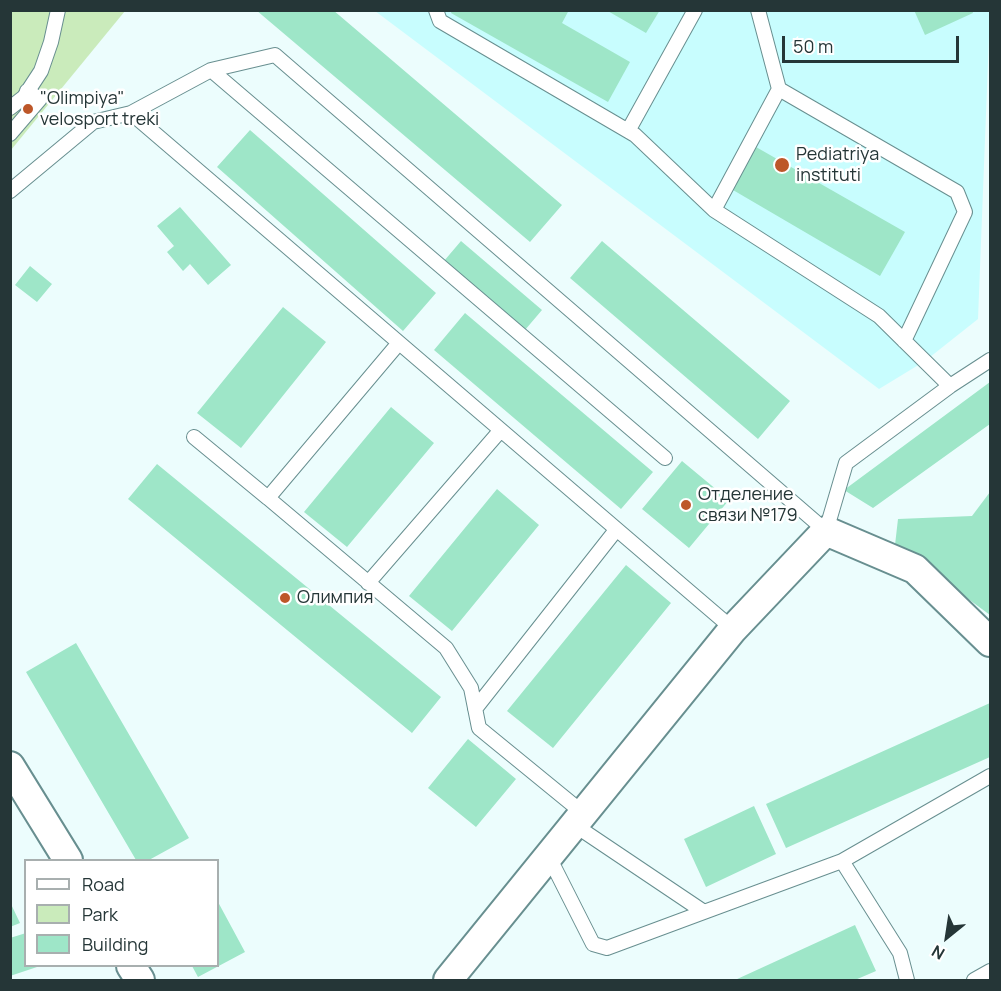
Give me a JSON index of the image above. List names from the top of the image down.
{
  "places": [
    "\"Olimpiya\" velosport treki",
    "Pediatriya instituti",
    "Отделение связи №179",
    "Олимпия"
  ],
  "legend": ["Road", "Park", "Building"],
  "scale_bar": "50 m",
  "north": "bottom left"
}
